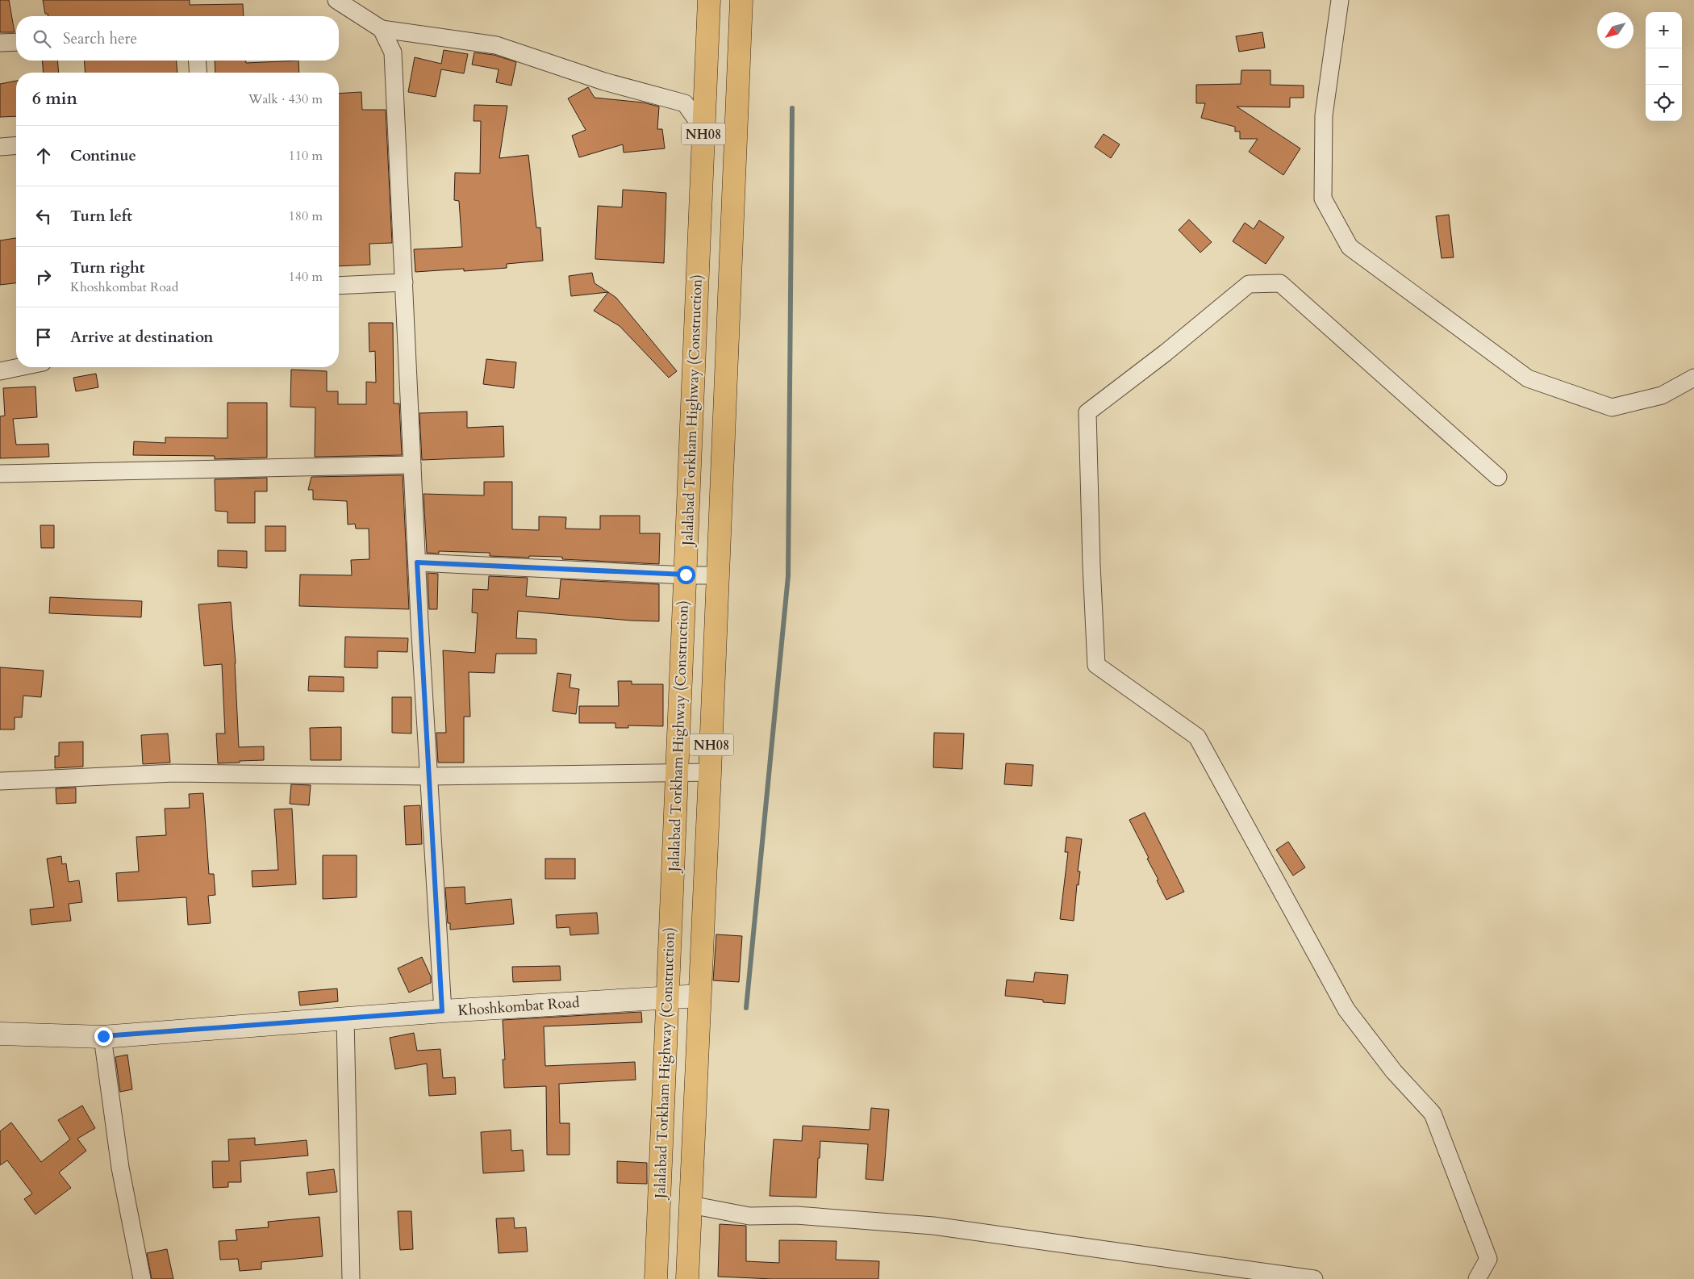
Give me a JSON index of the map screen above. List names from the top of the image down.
{
  "streets": {
    "highway": ["NH08", "Jalalabad Torkham Highway (Construction)"],
    "street": ["Khoshkombat Road"]
  },
  "crossings": [
    ["NH08", "Jalalabad Torkham Highway (Construction)"],
    ["NH08", "Khoshkombat Road"],
    ["Jalalabad Torkham Highway (Construction)", "Khoshkombat Road"]
  ],
  "north": "bottom left",
  "page": {
    "map_buttons": ["+", "−"],
    "search": "Search here",
    "heading": ["6 min", "Walk · 430 m"],
    "list": [
      ["Continue", "110 m"],
      ["Turn left", "180 m"],
      ["Turn right", "Khoshkombat Road", "140 m"],
      "Arrive at destination"
    ]
  }
}
